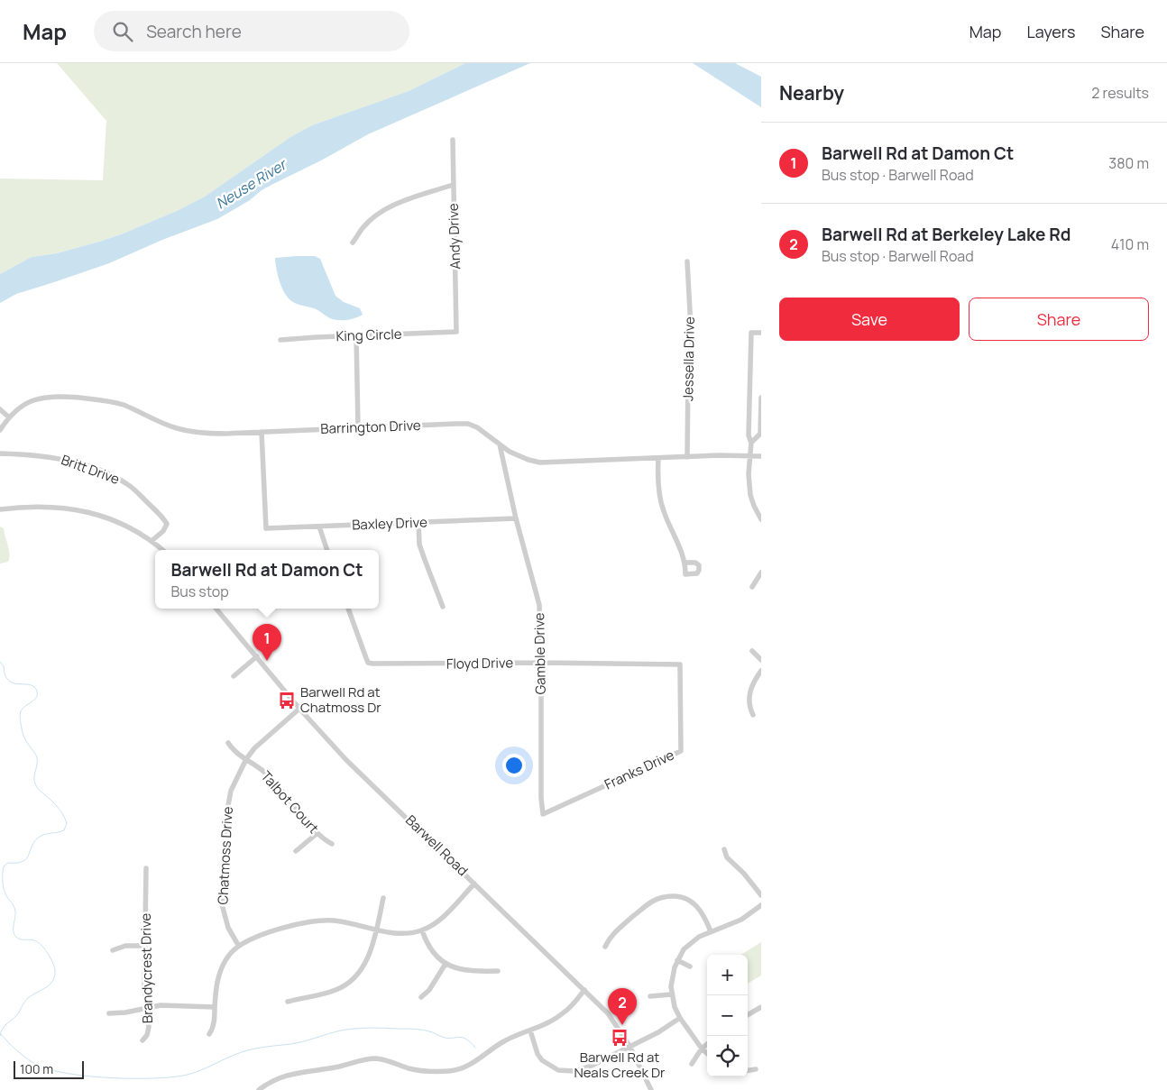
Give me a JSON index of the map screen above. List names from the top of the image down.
{
  "streets": {
    "street": [
      "Andy Drive",
      "King Circle",
      "Jessella Drive",
      "Barrington Drive",
      "Britt Drive",
      "Baxley Drive",
      "Gamble Drive",
      "Floyd Drive",
      "Franks Drive",
      "Talbot Court",
      "Barwell Road",
      "Chatmoss Drive",
      "Brandycrest Drive"
    ]
  },
  "crossings": [
    ["Andy Drive", "King Circle"],
    ["Jessella Drive", "Barrington Drive"],
    ["Barrington Drive", "Baxley Drive"],
    ["Barrington Drive", "Gamble Drive"],
    ["Baxley Drive", "Gamble Drive"],
    ["Gamble Drive", "Floyd Drive"],
    ["Gamble Drive", "Franks Drive"],
    ["Floyd Drive", "Franks Drive"],
    ["Talbot Court", "Chatmoss Drive"],
    ["Barwell Road", "Chatmoss Drive"]
  ],
  "water": ["Neuse River"],
  "places": {
    "bus stop": ["Barwell Rd at Chatmoss Dr", "Barwell Rd at Neals Creek Dr"]
  },
  "scale_bar": "100 m",
  "page": {
    "header": "Map",
    "search": "Search here",
    "nav": ["Map", "Layers", "Share"],
    "heading": ["Nearby", "2 results"],
    "list": [
      {
        "mark": "1",
        "name": "Barwell Rd at Damon Ct",
        "note": "Bus stop · Barwell Road",
        "value": "380 m"
      },
      {
        "mark": "2",
        "name": "Barwell Rd at Berkeley Lake Rd",
        "note": "Bus stop · Barwell Road",
        "value": "410 m"
      }
    ],
    "buttons": ["Save", "Share"],
    "popup": ["Barwell Rd at Damon Ct", "Bus stop"],
    "pins": ["1", "2"],
    "map_buttons": ["+", "−"],
    "scale": "100 m"
  }
}
